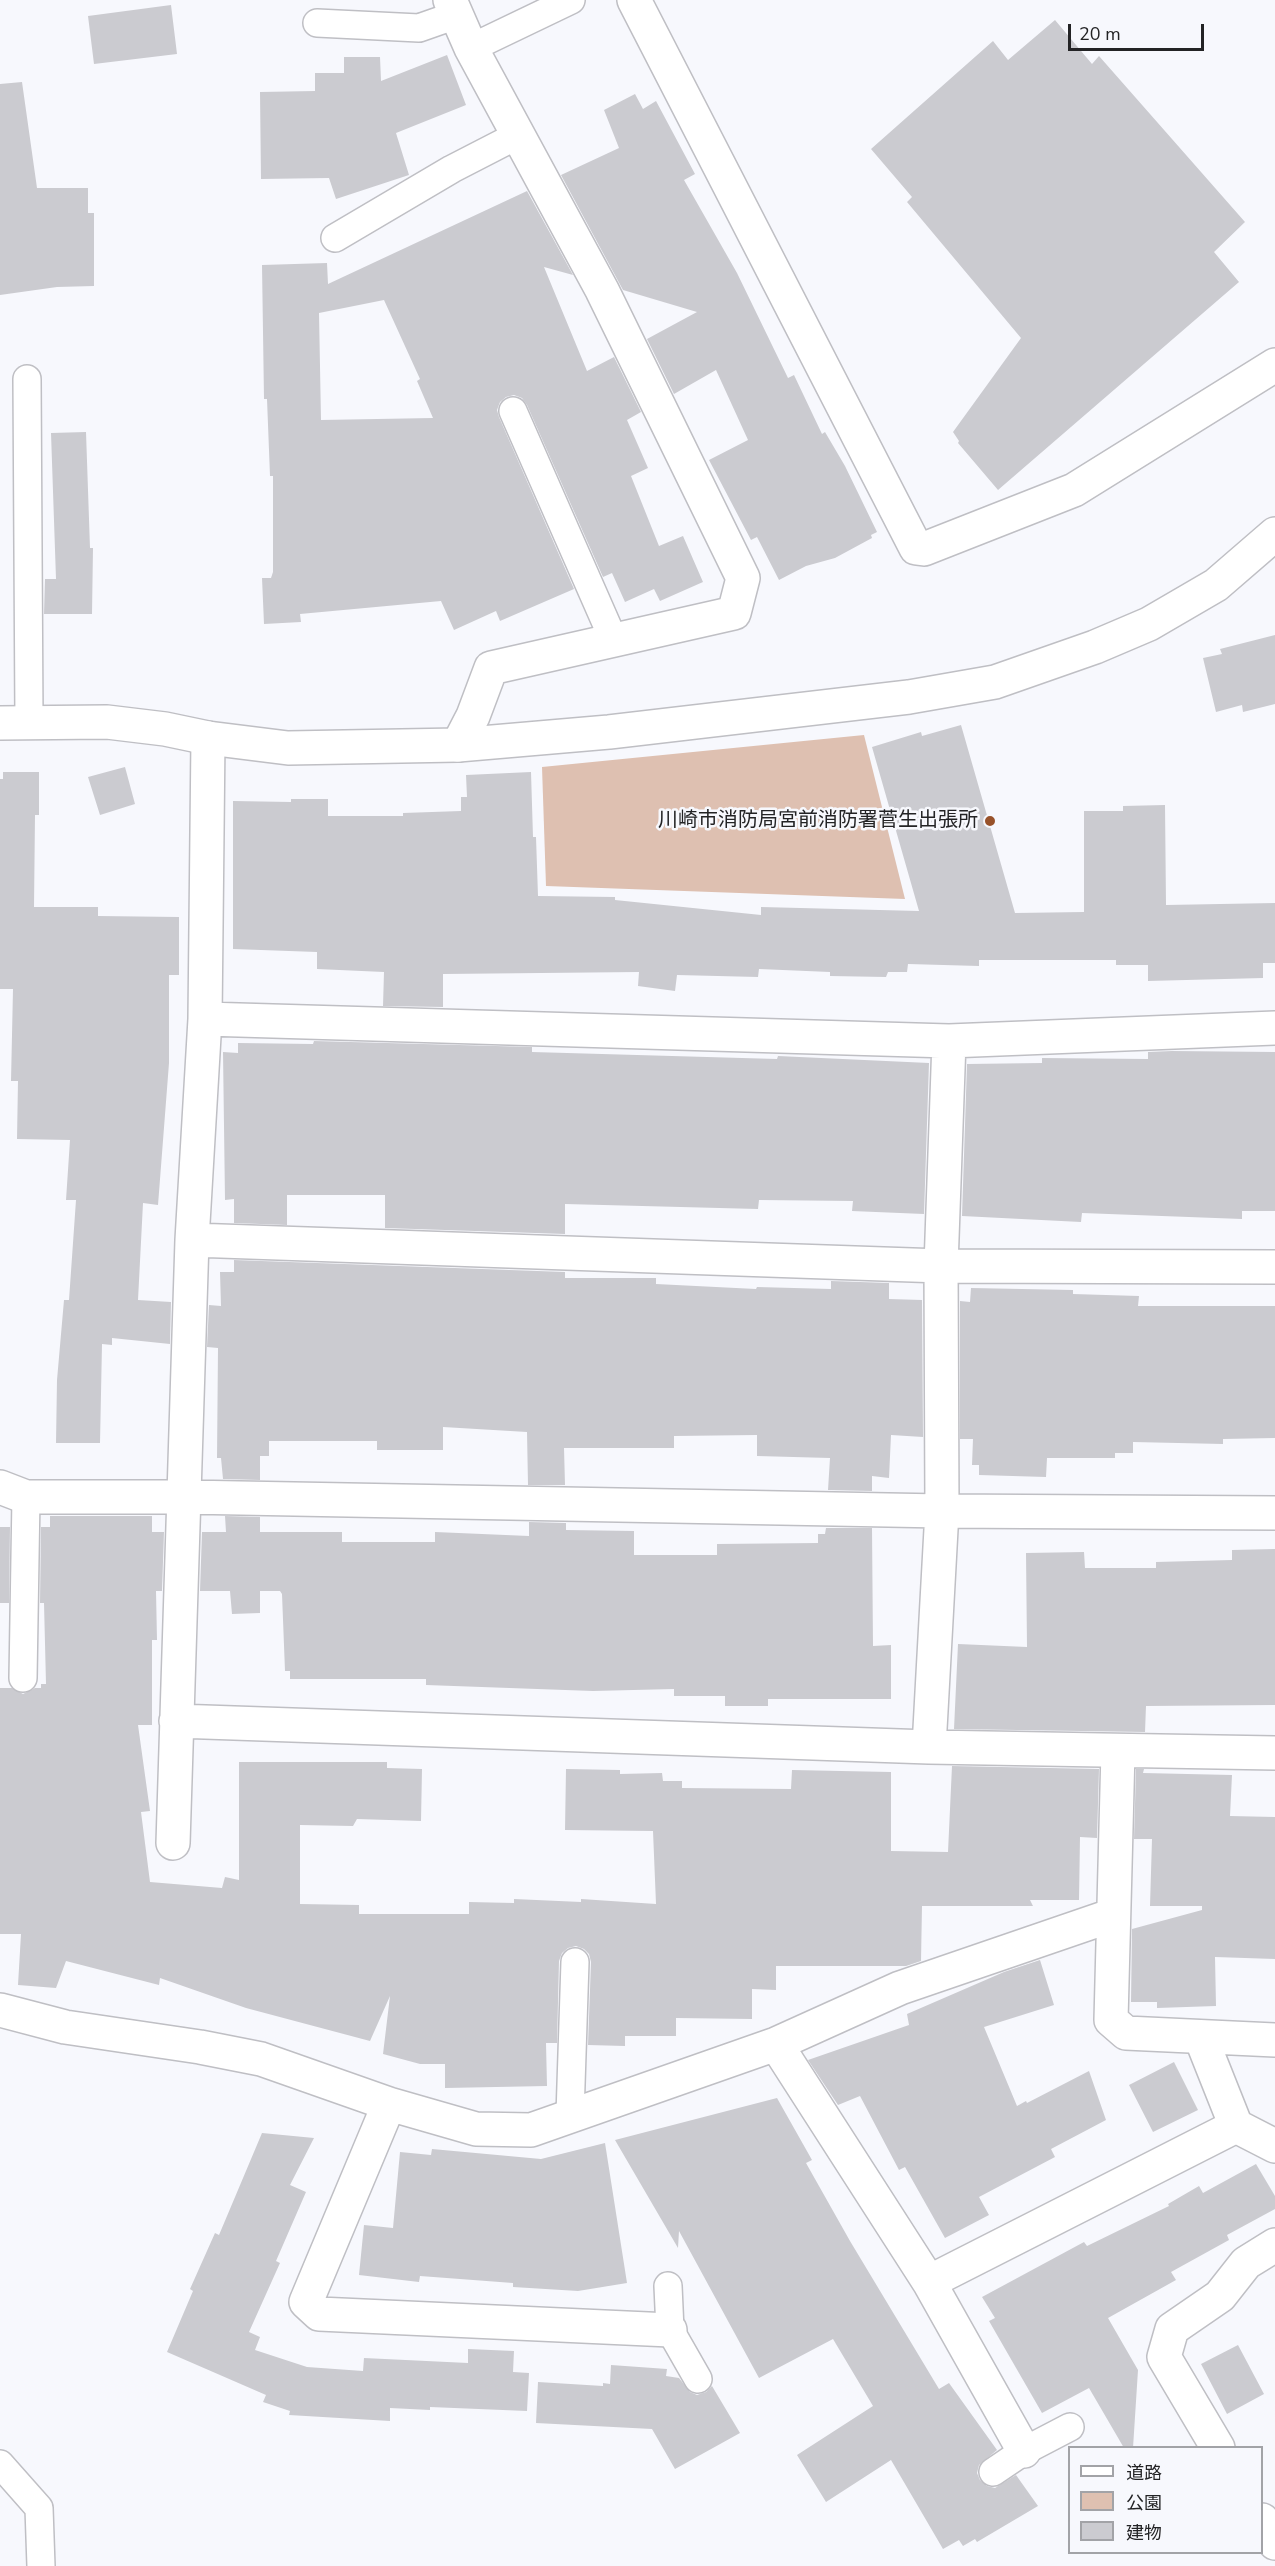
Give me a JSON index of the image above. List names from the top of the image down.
{
  "places": ["川崎市消防局宮前消防署菅生出張所"],
  "legend": ["道路", "公園", "建物"],
  "scale_bar": "20 m"
}
